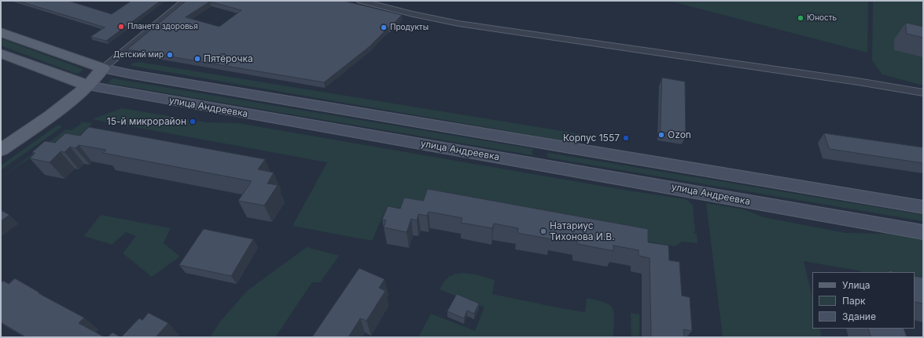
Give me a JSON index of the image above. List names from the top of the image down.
{
  "streets": {
    "main road": ["улица Андреевка"]
  },
  "places": [
    "Юность",
    "Планета здоровья",
    "Продукты",
    "Детский мир",
    "Пятёрочка",
    "15-й микрорайон",
    "Ozon",
    "Корпус 1557",
    "Натариус Тихонова И.В."
  ],
  "legend": ["Улица", "Парк", "Здание"]
}
